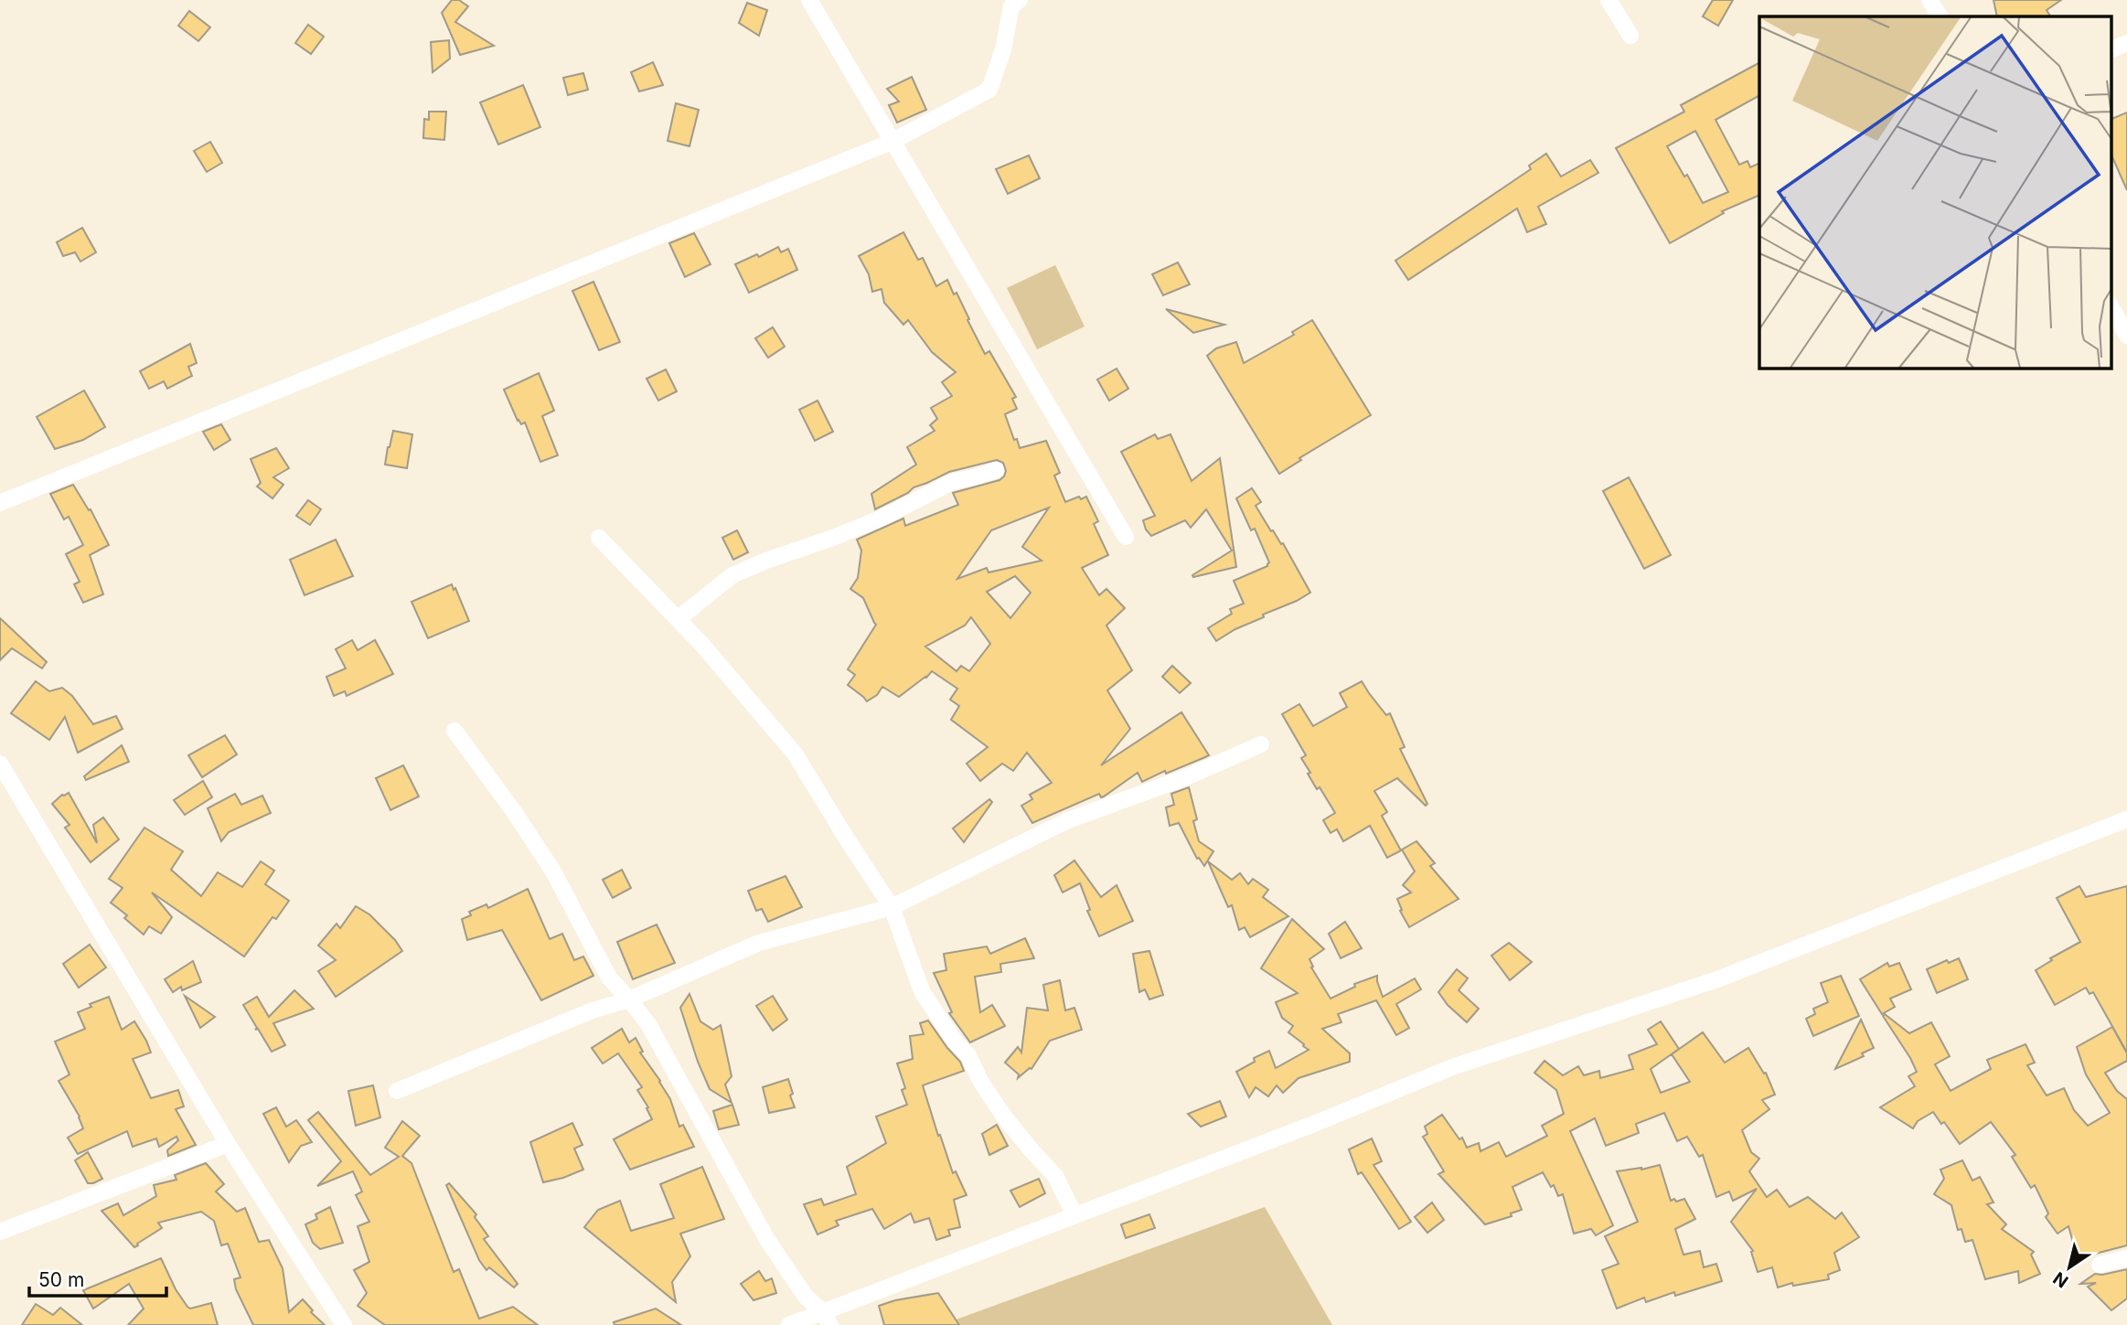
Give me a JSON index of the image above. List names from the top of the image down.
{
  "scale_bar": "50 m",
  "north": "bottom left"
}
